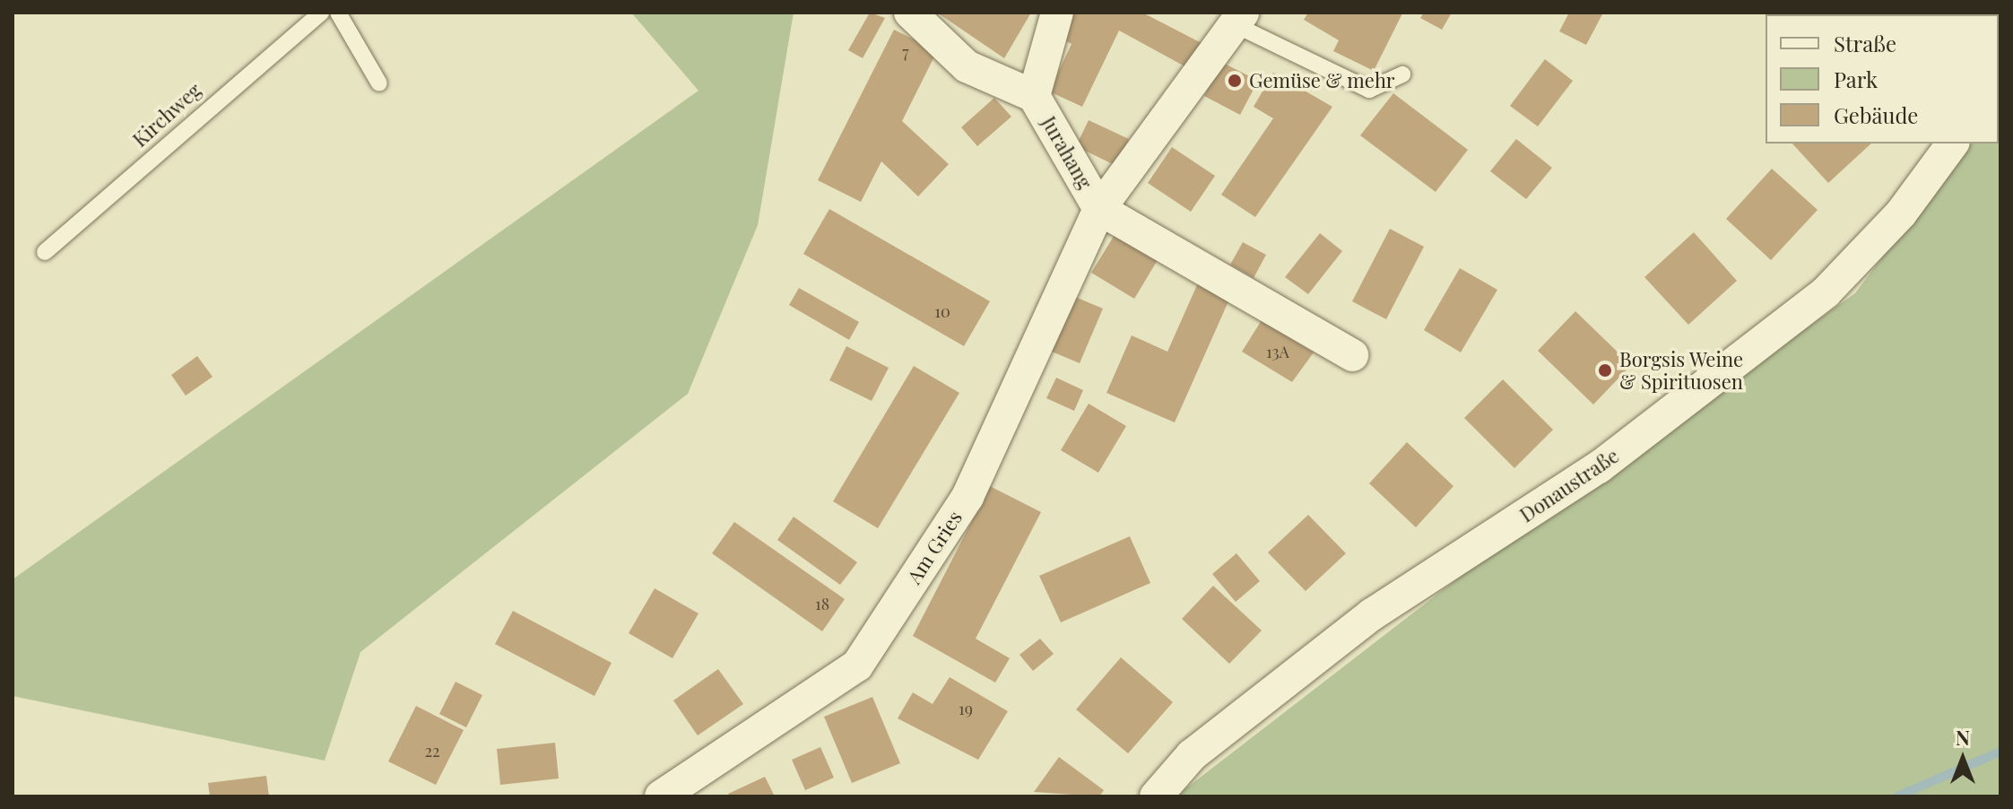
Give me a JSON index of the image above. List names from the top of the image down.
{
  "streets": {
    "street": ["Jurahang", "Donaustraße", "Am Gries"],
    "lane": ["Kirchweg"]
  },
  "crossings": [
    ["Jurahang", "Am Gries"]
  ],
  "places": ["Gemüse & mehr", "Borgsis Weine & Spirituosen"],
  "house_numbers": [
    "7",
    "10",
    "13A",
    "18",
    "19",
    "22"
  ],
  "legend": ["Straße", "Park", "Gebäude"],
  "north": "top"
}
